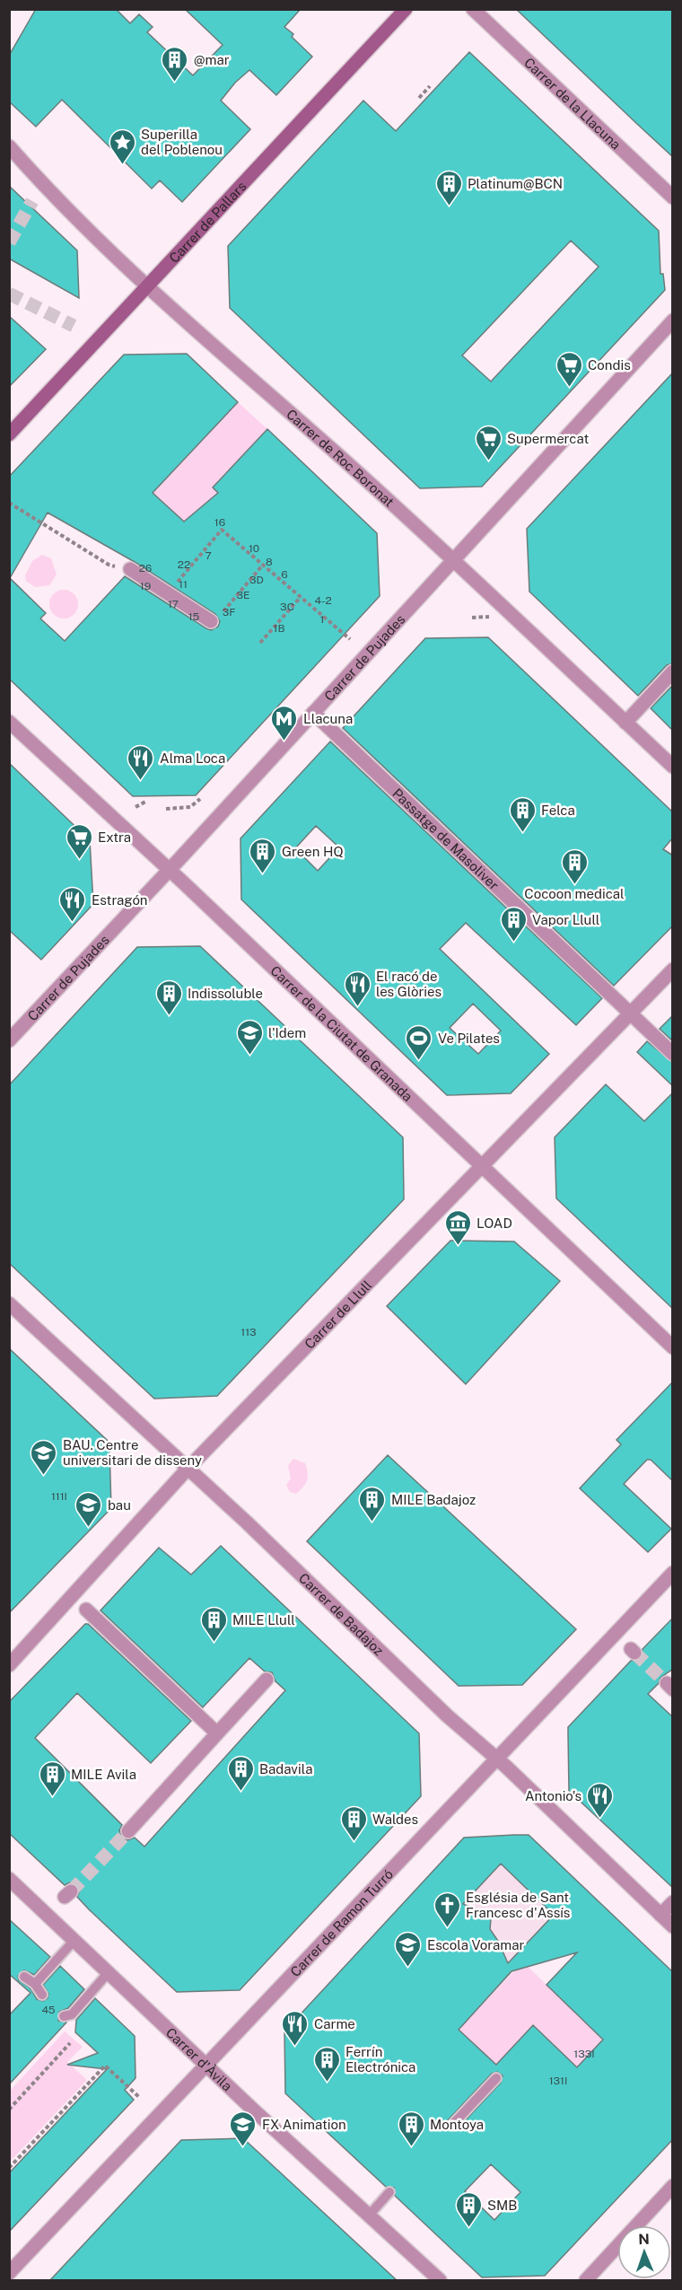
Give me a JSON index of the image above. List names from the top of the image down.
{
  "streets": {
    "main road": ["Carrer de Pallars"],
    "street": [
      "Carrer de la Llacuna",
      "Carrer de Roc Boronat",
      "Carrer de Pujades",
      "Passatge de Masoliver",
      "Carrer de la Ciutat de Granada",
      "Carrer de Llull",
      "Carrer de Badajoz",
      "Carrer de Ramon Turró",
      "Carrer d'Àvila"
    ]
  },
  "crossings": [
    ["Carrer de Pallars", "Carrer de Roc Boronat"],
    ["Carrer de Roc Boronat", "Carrer de Pujades"],
    ["Carrer de Pujades", "Passatge de Masoliver"],
    ["Carrer de Pujades", "Carrer de la Ciutat de Granada"],
    ["Passatge de Masoliver", "Carrer de Llull"],
    ["Carrer de la Ciutat de Granada", "Carrer de Llull"],
    ["Carrer de Llull", "Carrer de Badajoz"],
    ["Carrer de Badajoz", "Carrer de Ramon Turró"],
    ["Carrer de Ramon Turró", "Carrer d'Àvila"]
  ],
  "places": {
    "building": [
      "@mar",
      "Platinum@BCN",
      "Felca",
      "Green HQ",
      "Cocoon medical",
      "Vapor Llull",
      "Indissoluble",
      "MILE Badajoz",
      "MILE Llull",
      "Badavila",
      "MILE Avila",
      "Waldes",
      "Ferrín Electrónica",
      "Montoya",
      "SMB"
    ],
    "place": ["Superilla del Poblenou"],
    "supermarket": ["Condis", "Supermercat", "Extra"],
    "metro station": ["Llacuna"],
    "restaurant": [
      "Alma Loca",
      "Estragón",
      "El racó de les Glòries",
      "Antonio's",
      "Carme"
    ],
    "school or university": [
      "l'Idem",
      "BAU. Centre universitari de disseny",
      "bau",
      "Escola Voramar",
      "FX Animation"
    ],
    "sports": ["Ve Pilates"],
    "museum": ["LOAD"],
    "church": ["Església de Sant Francesc d'Assís"]
  },
  "house_numbers": [
    "16",
    "10",
    "7",
    "8",
    "22",
    "26",
    "6",
    "3D",
    "11",
    "19",
    "3E",
    "4-2",
    "17",
    "3C",
    "3F",
    "15",
    "1",
    "1B",
    "113",
    "111I",
    "45",
    "133I",
    "131I"
  ],
  "north": "top"
}
